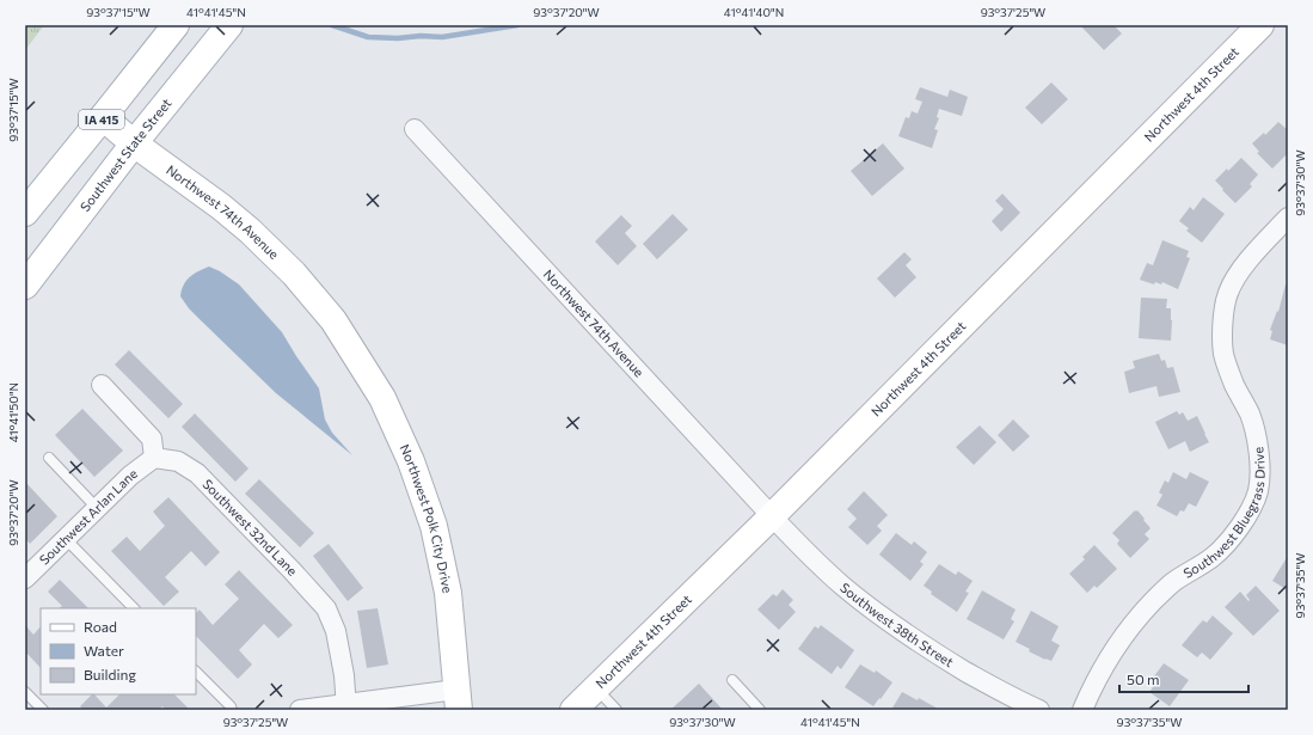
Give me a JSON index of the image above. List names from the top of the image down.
{
  "streets": {
    "street": [
      "Northwest 4th Street",
      "IA 415",
      "Southwest State Street",
      "Northwest 74th Avenue",
      "Southwest Bluegrass Drive",
      "Southwest Arlan Lane",
      "Northwest Polk City Drive",
      "Southwest 32nd Lane",
      "Southwest 38th Street"
    ]
  },
  "crossings": [
    ["Northwest 4th Street", "Northwest 74th Avenue"],
    ["Northwest 4th Street", "Southwest 38th Street"],
    ["IA 415", "Northwest 74th Avenue"],
    ["Southwest State Street", "Northwest 74th Avenue"],
    ["Northwest 74th Avenue", "Northwest Polk City Drive"],
    ["Northwest 74th Avenue", "Southwest 38th Street"],
    ["Southwest Arlan Lane", "Southwest 32nd Lane"]
  ],
  "legend": ["Road", "Water", "Building"],
  "scale_bar": "50 m",
  "coordinates": [
    "93°37'15\"W",
    "41°41'45\"N",
    "93°37'20\"W",
    "41°41'40\"N",
    "93°37'25\"W",
    "93°37'30\"W",
    "41°41'50\"N",
    "93°37'35\"W"
  ]
}
